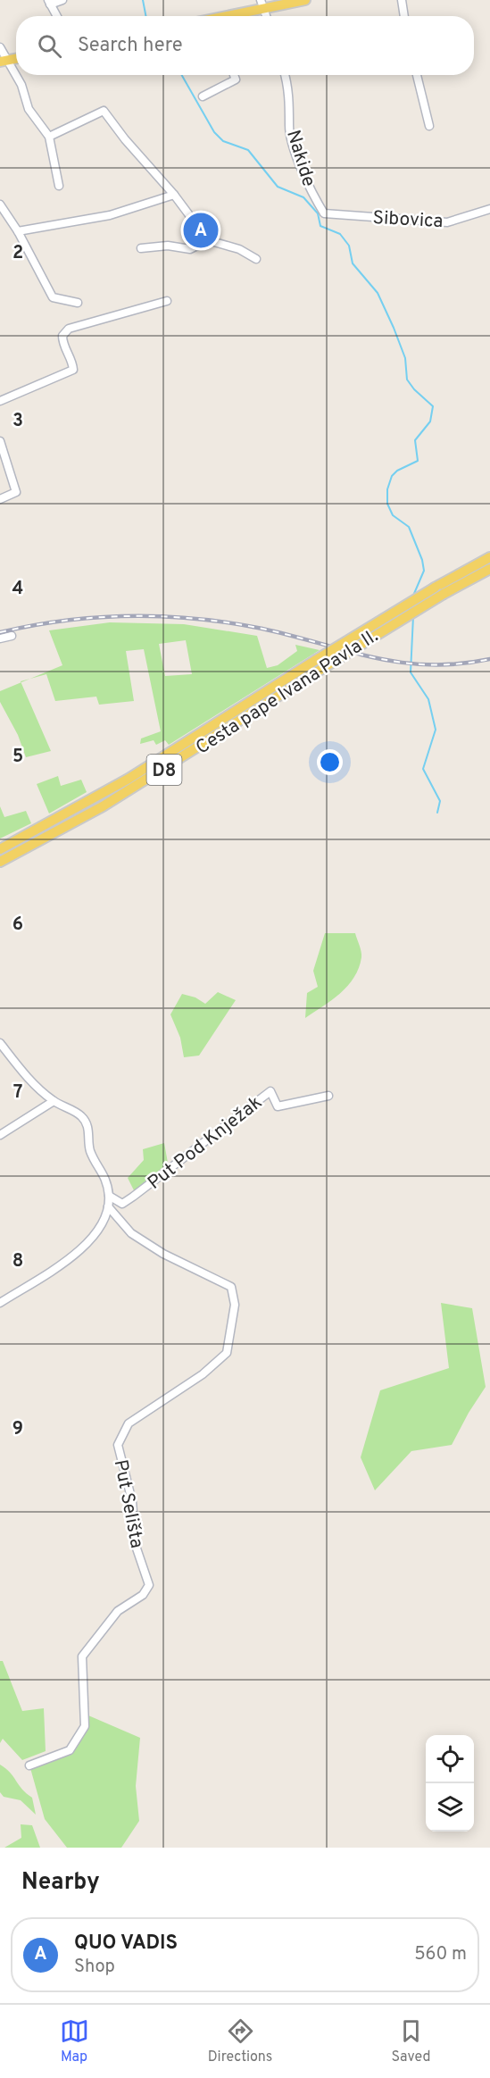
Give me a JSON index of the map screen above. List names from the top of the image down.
{
  "streets": {
    "main road": ["Cesta pape Ivana Pavla II.", "D8"],
    "street": [
      "Nakide",
      "Sibovica",
      "Put Pod Knježak",
      "Put Selišta"
    ]
  },
  "crossings": [
    ["Nakide", "Sibovica"]
  ],
  "page": {
    "search": "Search here",
    "pins": "A",
    "heading": "Nearby",
    "list": [
      {
        "mark": "A",
        "name": "QUO VADIS",
        "note": "Shop",
        "value": "560 m"
      }
    ],
    "nav": ["Map", "Directions", "Saved"]
  },
  "grid": {
    "rows": [
      "2",
      "3",
      "4",
      "5",
      "6",
      "7",
      "8",
      "9"
    ]
  }
}
